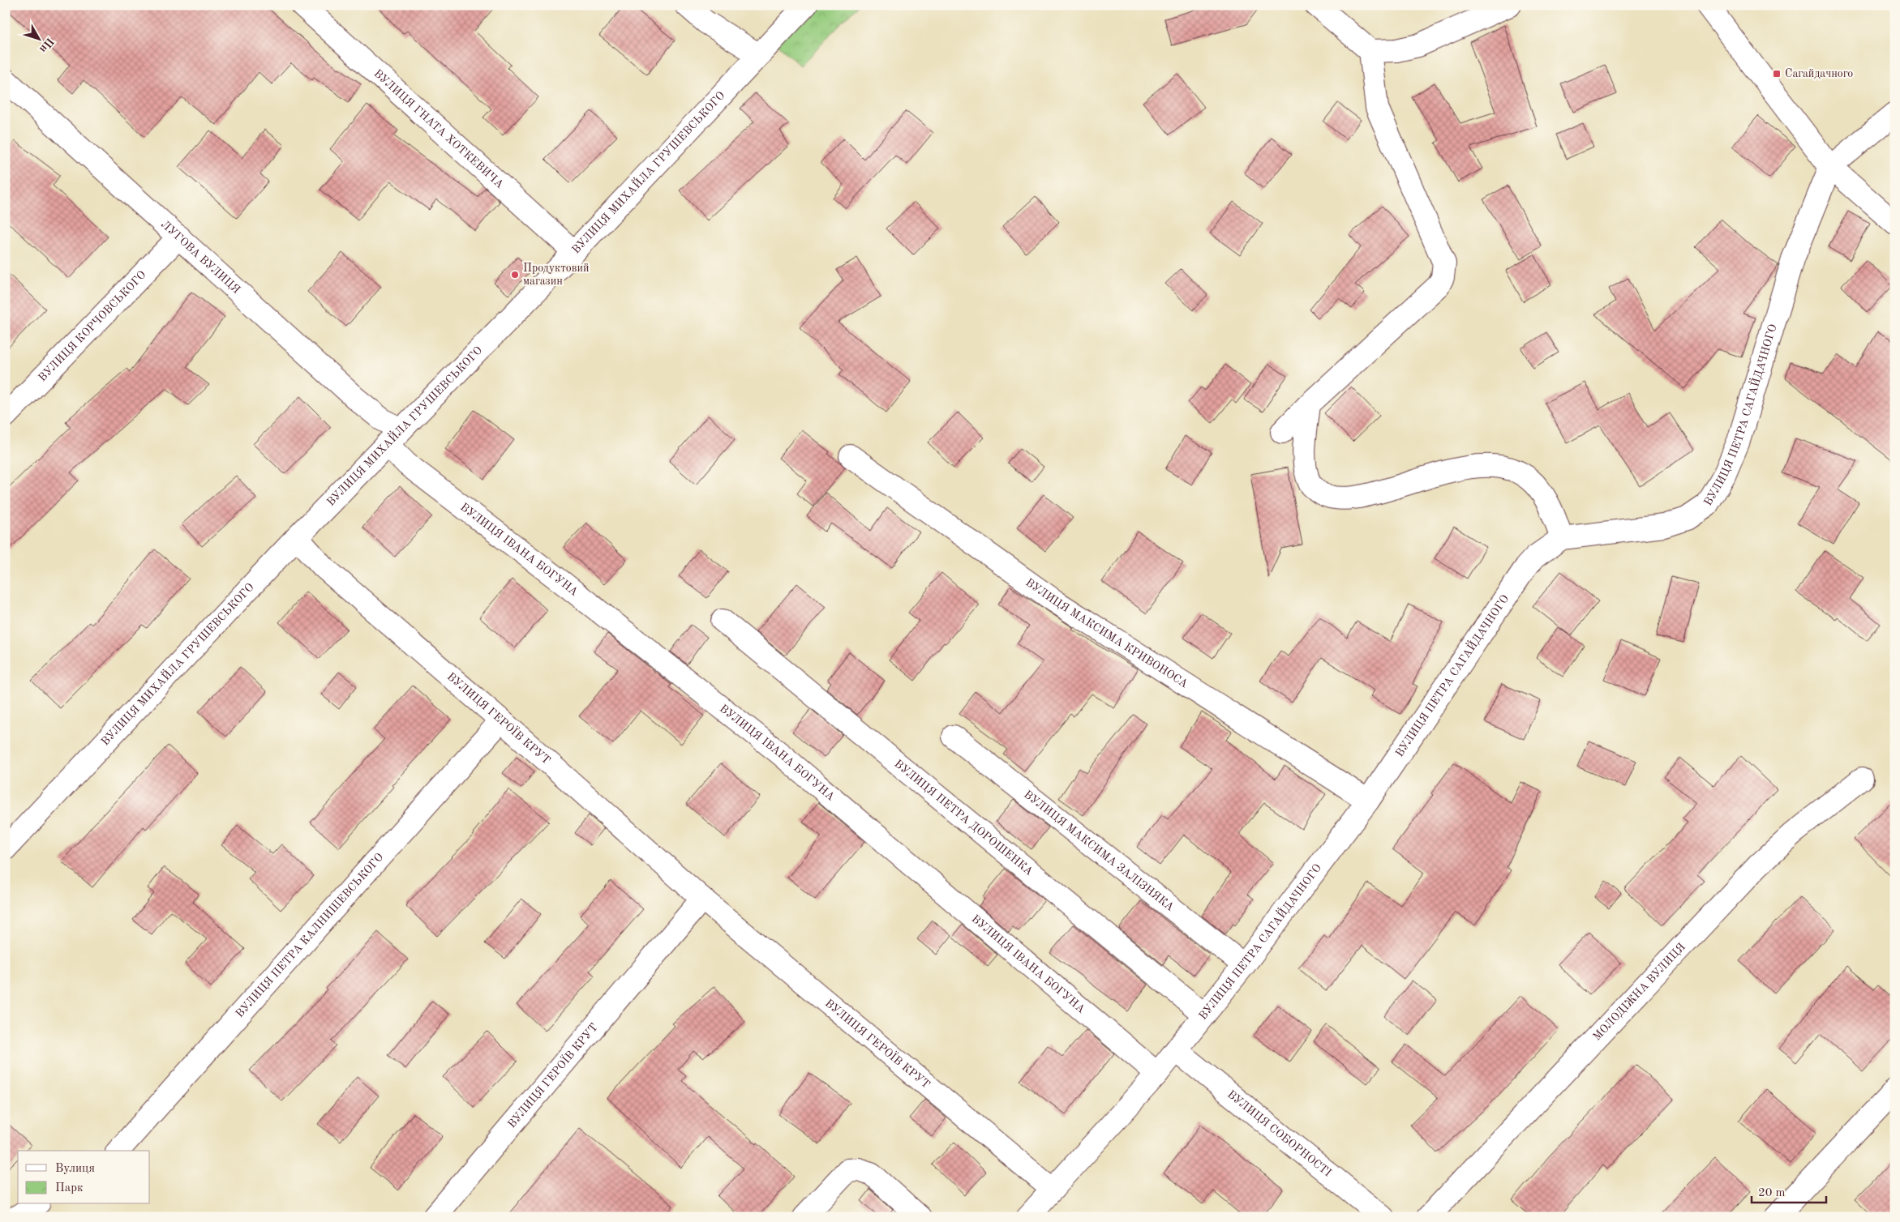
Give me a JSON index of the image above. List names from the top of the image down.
{
  "streets": {
    "street": [
      "ВУЛИЦЯ ГНАТА ХОТКЕВИЧА",
      "ВУЛИЦЯ МИХАЙЛА ГРУШЕВСЬКОГО",
      "ЛУГОВА ВУЛИЦЯ",
      "ВУЛИЦЯ КОРЧОВСЬКОГО",
      "ВУЛИЦЯ ПЕТРА САГАЙДАЧНОГО",
      "ВУЛИЦЯ ІВАНА БОГУНА",
      "ВУЛИЦЯ МАКСИМА КРИВОНОСА",
      "ВУЛИЦЯ ГЕРОЇВ КРУТ",
      "ВУЛИЦЯ ПЕТРА ДОРОШЕНКА",
      "ВУЛИЦЯ МАКСИМА ЗАЛІЗНЯКА",
      "ВУЛИЦЯ ПЕТРА КАЛНИШЕВСЬКОГО",
      "МОЛОДІЖНА ВУЛИЦЯ",
      "ВУЛИЦЯ СОБОРНОСТІ"
    ]
  },
  "crossings": [
    ["ВУЛИЦЯ ГНАТА ХОТКЕВИЧА", "ВУЛИЦЯ МИХАЙЛА ГРУШЕВСЬКОГО"],
    ["ВУЛИЦЯ МИХАЙЛА ГРУШЕВСЬКОГО", "ЛУГОВА ВУЛИЦЯ"],
    ["ВУЛИЦЯ МИХАЙЛА ГРУШЕВСЬКОГО", "ВУЛИЦЯ ІВАНА БОГУНА"],
    ["ВУЛИЦЯ МИХАЙЛА ГРУШЕВСЬКОГО", "ВУЛИЦЯ ГЕРОЇВ КРУТ"],
    ["ЛУГОВА ВУЛИЦЯ", "ВУЛИЦЯ КОРЧОВСЬКОГО"],
    ["ЛУГОВА ВУЛИЦЯ", "ВУЛИЦЯ ІВАНА БОГУНА"],
    ["ВУЛИЦЯ ПЕТРА САГАЙДАЧНОГО", "ВУЛИЦЯ ІВАНА БОГУНА"],
    ["ВУЛИЦЯ ПЕТРА САГАЙДАЧНОГО", "ВУЛИЦЯ МАКСИМА КРИВОНОСА"],
    ["ВУЛИЦЯ ПЕТРА САГАЙДАЧНОГО", "ВУЛИЦЯ ГЕРОЇВ КРУТ"],
    ["ВУЛИЦЯ ПЕТРА САГАЙДАЧНОГО", "ВУЛИЦЯ ПЕТРА ДОРОШЕНКА"],
    ["ВУЛИЦЯ ПЕТРА САГАЙДАЧНОГО", "ВУЛИЦЯ МАКСИМА ЗАЛІЗНЯКА"],
    ["ВУЛИЦЯ ПЕТРА САГАЙДАЧНОГО", "ВУЛИЦЯ СОБОРНОСТІ"],
    ["ВУЛИЦЯ ГЕРОЇВ КРУТ", "ВУЛИЦЯ ПЕТРА КАЛНИШЕВСЬКОГО"]
  ],
  "places": {
    "transit": ["Сагайдачного"],
    "other": ["Продуктовий магазин"]
  },
  "legend": ["Вулиця", "Парк"],
  "scale_bar": "20 m",
  "north": "bottom right"
}
